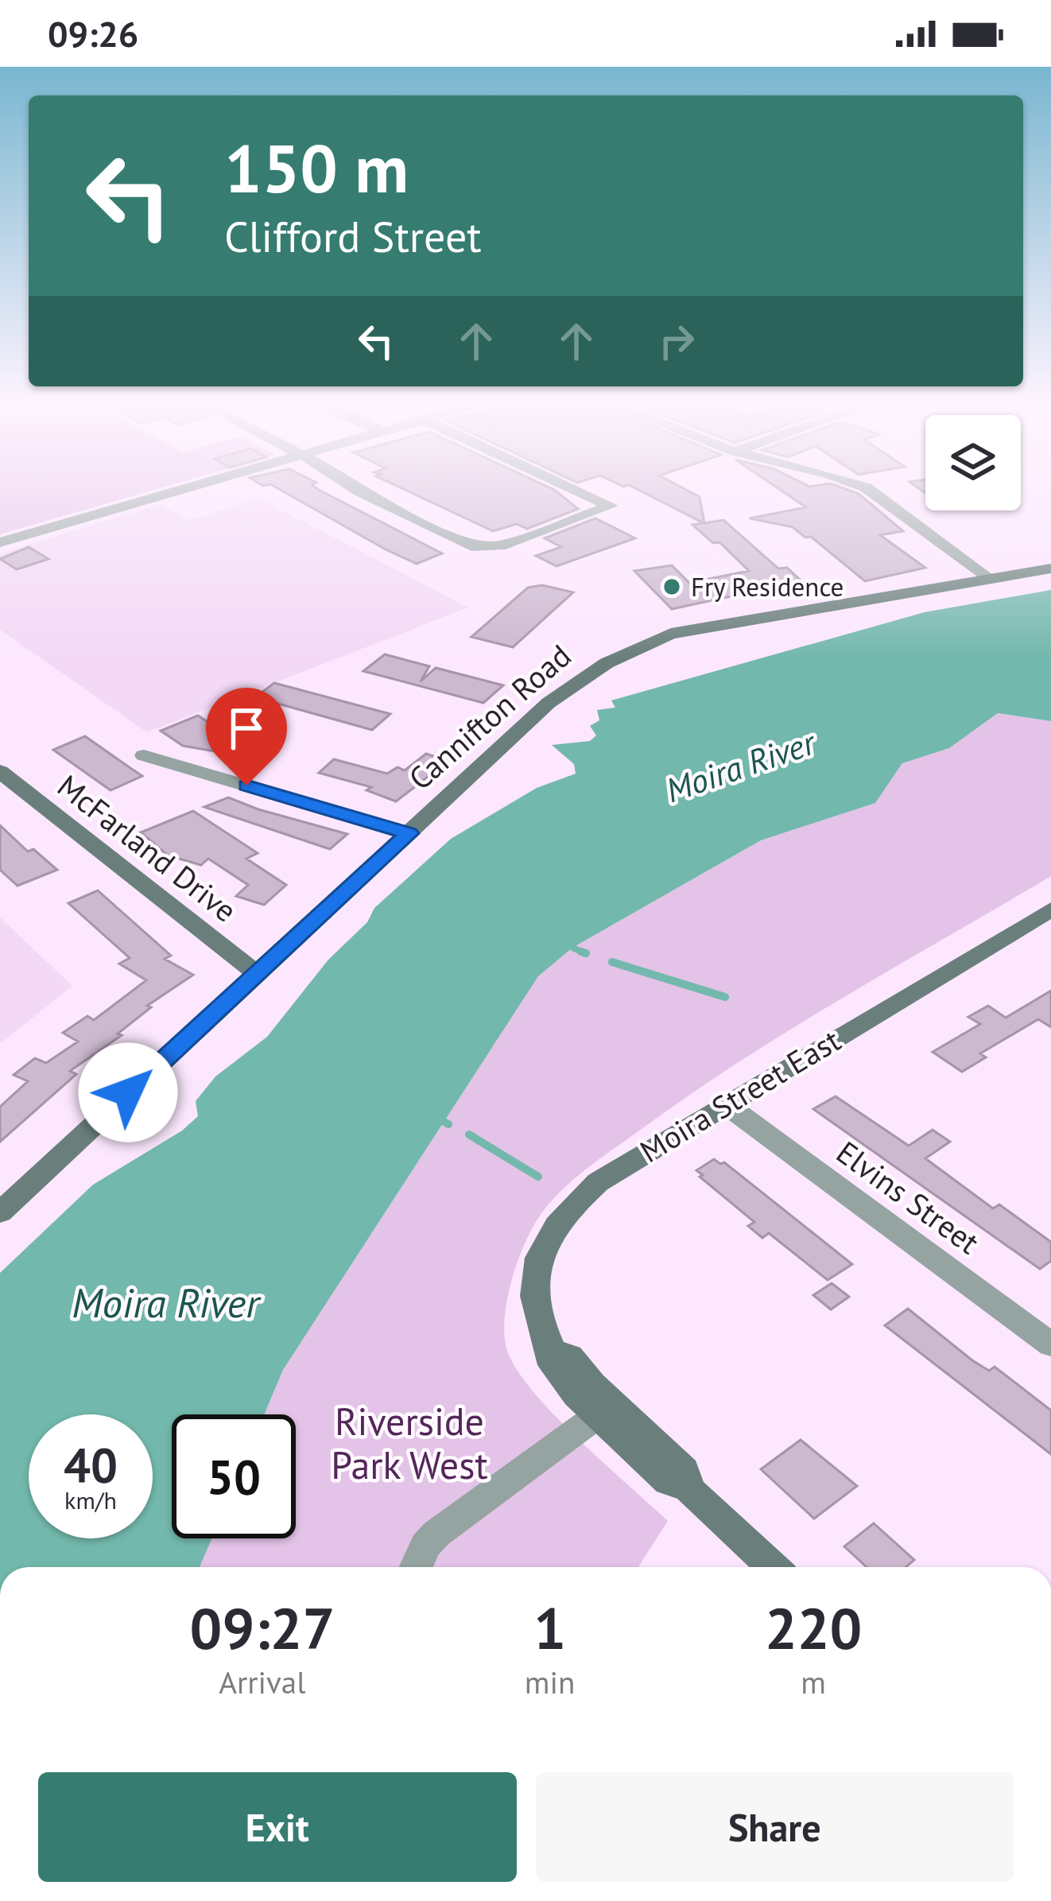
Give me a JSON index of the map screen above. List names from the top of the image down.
{
  "streets": {
    "main road": ["Cannifton Road", "McFarland Drive", "Moira Street East"],
    "street": ["Elvins Street"]
  },
  "crossings": [
    ["Cannifton Road", "McFarland Drive"],
    ["Moira Street East", "Elvins Street"]
  ],
  "water": ["Moira River"],
  "parks": ["Riverside Park West"],
  "places": ["Fry Residence"],
  "page": {
    "status": "09:26",
    "turn": ["150 m", "Clifford Street"],
    "speed": "40 km/h",
    "limit": "50",
    "eta": [
      "09:27",
      "Arrival",
      "1",
      "min",
      "220",
      "m"
    ],
    "buttons": ["Exit", "Share"]
  }
}
